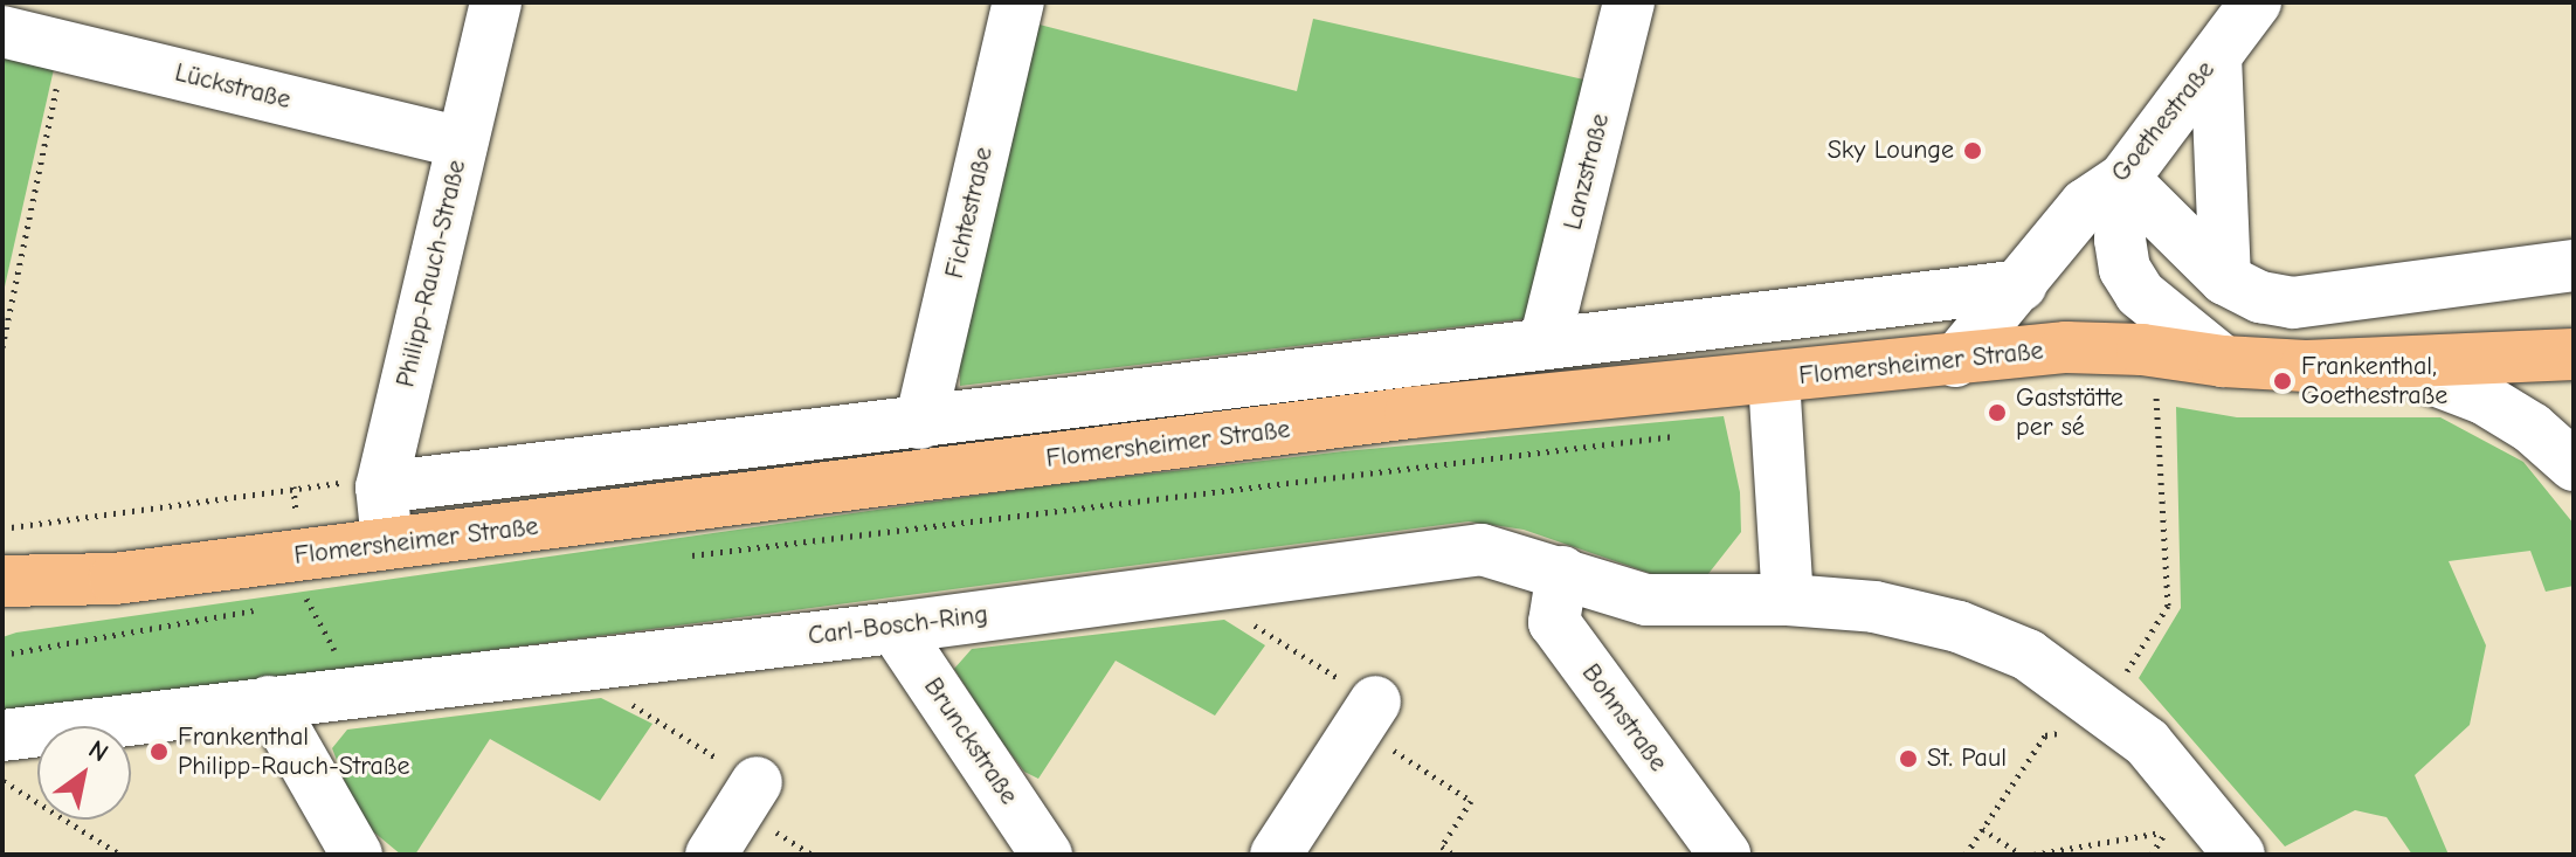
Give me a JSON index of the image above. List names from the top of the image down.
{
  "streets": {
    "main road": ["Flomersheimer Straße"],
    "street": [
      "Lückstraße",
      "Goethestraße",
      "Lanzstraße",
      "Fichtestraße",
      "Philipp-Rauch-Straße",
      "Carl-Bosch-Ring",
      "Bohnstraße",
      "Brunckstraße"
    ]
  },
  "crossings": [
    ["Lückstraße", "Philipp-Rauch-Straße"],
    ["Goethestraße", "Flomersheimer Straße"],
    ["Lanzstraße", "Flomersheimer Straße"],
    ["Fichtestraße", "Flomersheimer Straße"],
    ["Philipp-Rauch-Straße", "Flomersheimer Straße"],
    ["Carl-Bosch-Ring", "Bohnstraße"],
    ["Carl-Bosch-Ring", "Brunckstraße"]
  ],
  "places": [
    "Sky Lounge",
    "Frankenthal, Goethestraße",
    "Gaststätte per sé",
    "Frankenthal Philipp-Rauch-Straße",
    "St. Paul"
  ],
  "north": "top right"
}
